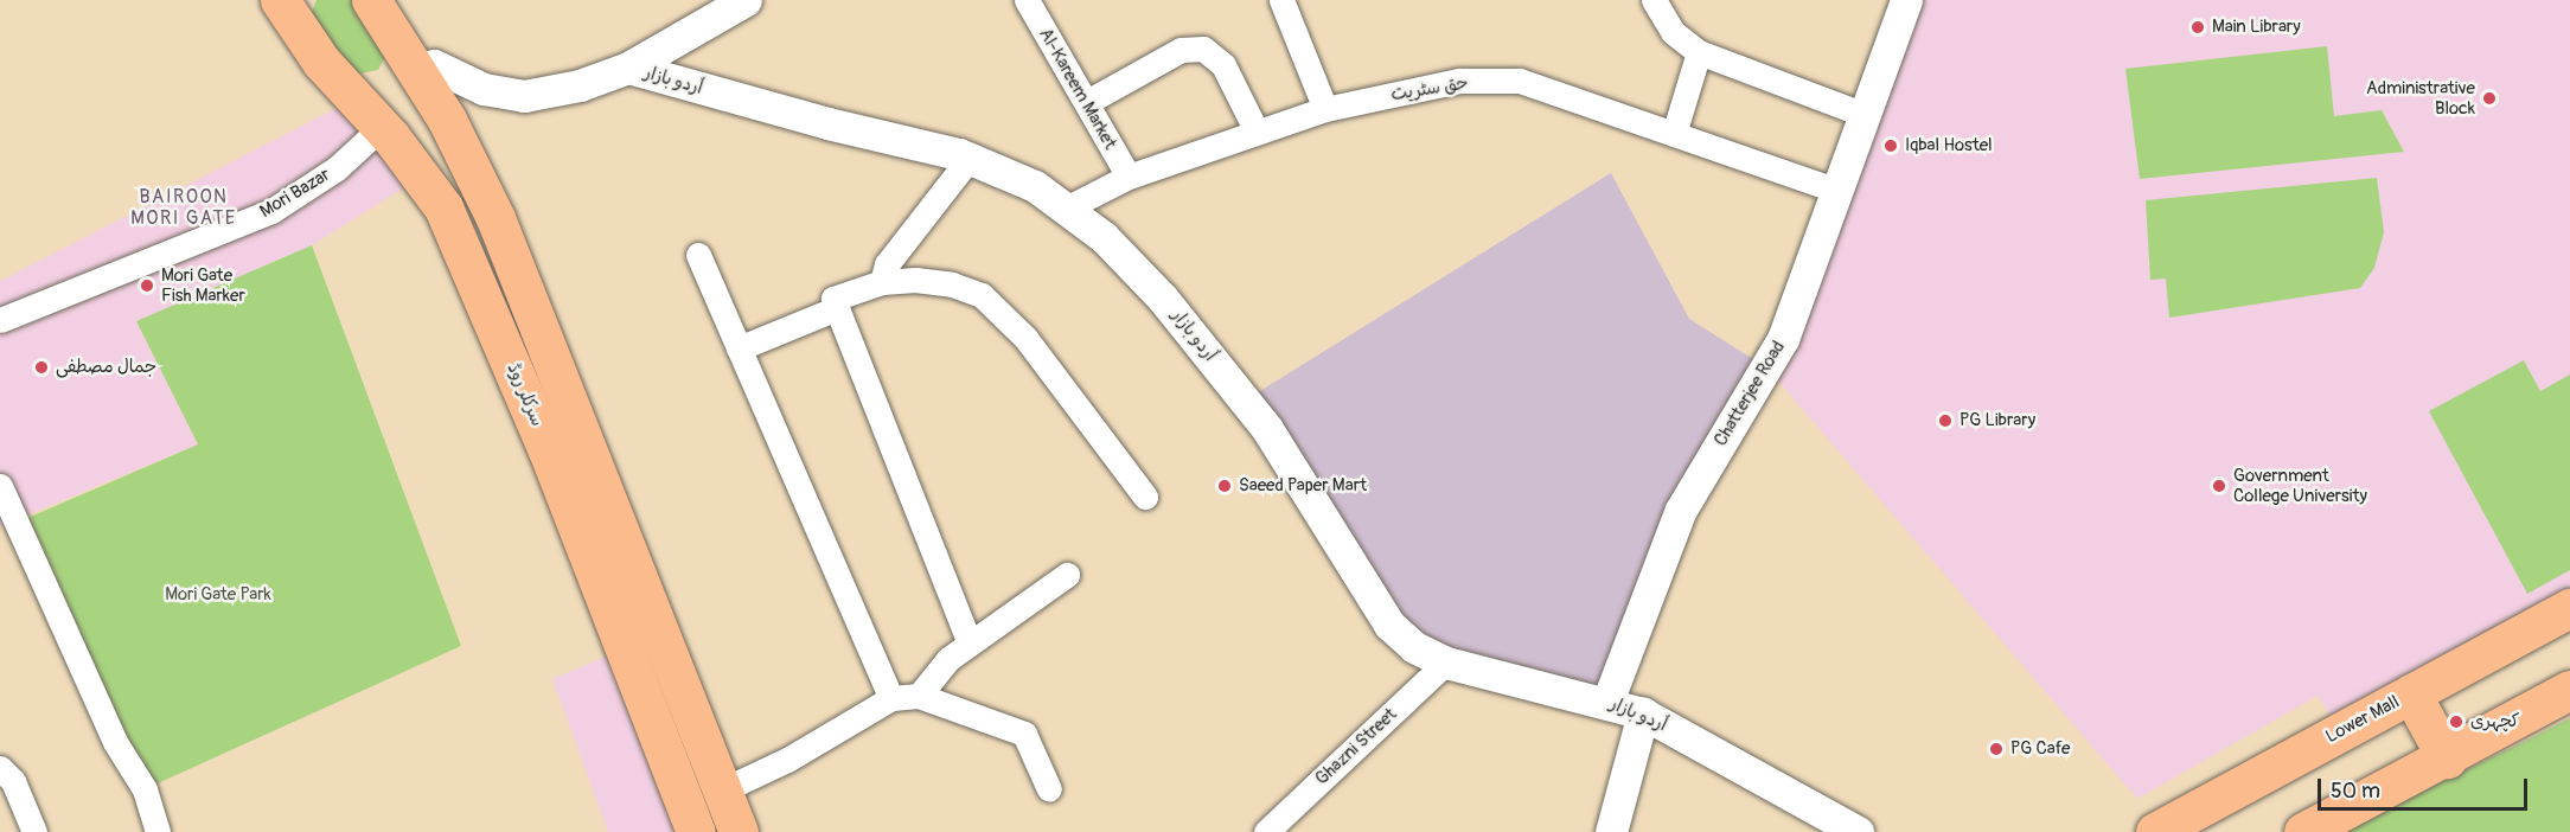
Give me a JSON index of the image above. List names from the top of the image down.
{
  "streets": {
    "main road": ["سرکلر روڈ", "Lower Mall"],
    "street": [
      "اُردو بازار",
      "Al-Kareem Market",
      "حق سٹریت",
      "Mori Bazar",
      "Chatterjee Road",
      "Ghazni Street"
    ]
  },
  "crossings": [
    ["اُردو بازار", "حق سٹریت"],
    ["اُردو بازار", "Chatterjee Road"],
    ["اُردو بازار", "سرکلر روڈ"],
    ["اُردو بازار", "Ghazni Street"],
    ["Al-Kareem Market", "حق سٹریت"],
    ["حق سٹریت", "Chatterjee Road"],
    ["Mori Bazar", "سرکلر روڈ"]
  ],
  "districts": ["BAIROON MORI GATE"],
  "parks": ["Mori Gate Park"],
  "places": [
    "Main Library",
    "Administrative Block",
    "Iqbal Hostel",
    "Mori Gate Fish Marker",
    "جمال مصطفی",
    "PG Library",
    "Saeed Paper Mart",
    "Government College University",
    "کچہری",
    "PG Cafe"
  ],
  "scale_bar": "50 m"
}
